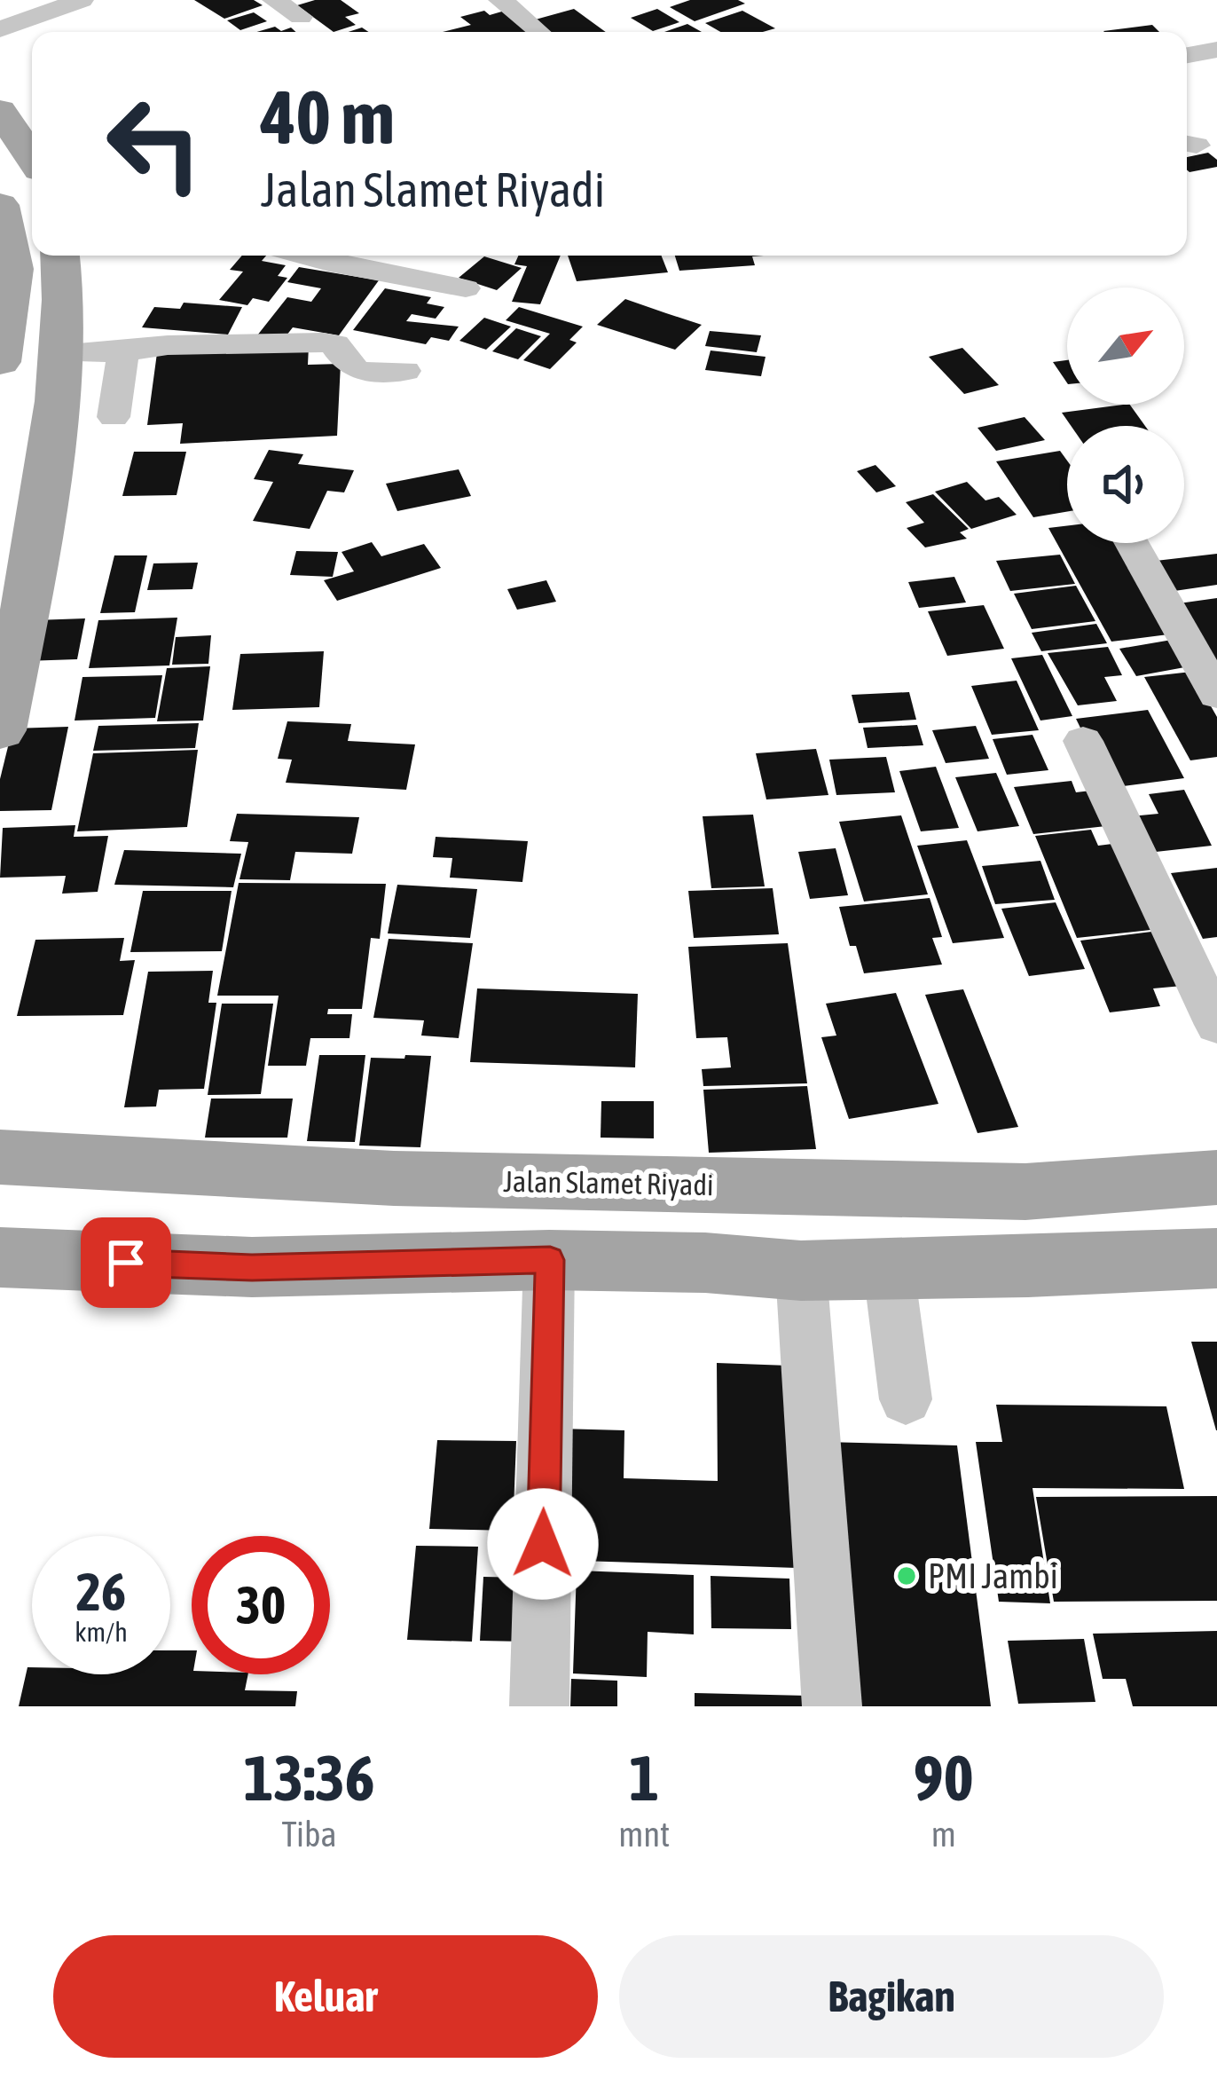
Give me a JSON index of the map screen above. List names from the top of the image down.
{
  "streets": {
    "main road": ["Jalan Slamet Riyadi"]
  },
  "places": ["PMI Jambi"],
  "north": "top right",
  "page": {
    "turn": ["40 m", "Jalan Slamet Riyadi"],
    "speed": "26 km/h",
    "limit": "30",
    "eta": [
      "13:36",
      "Tiba",
      "1",
      "mnt",
      "90",
      "m"
    ],
    "buttons": ["Keluar", "Bagikan"]
  }
}
